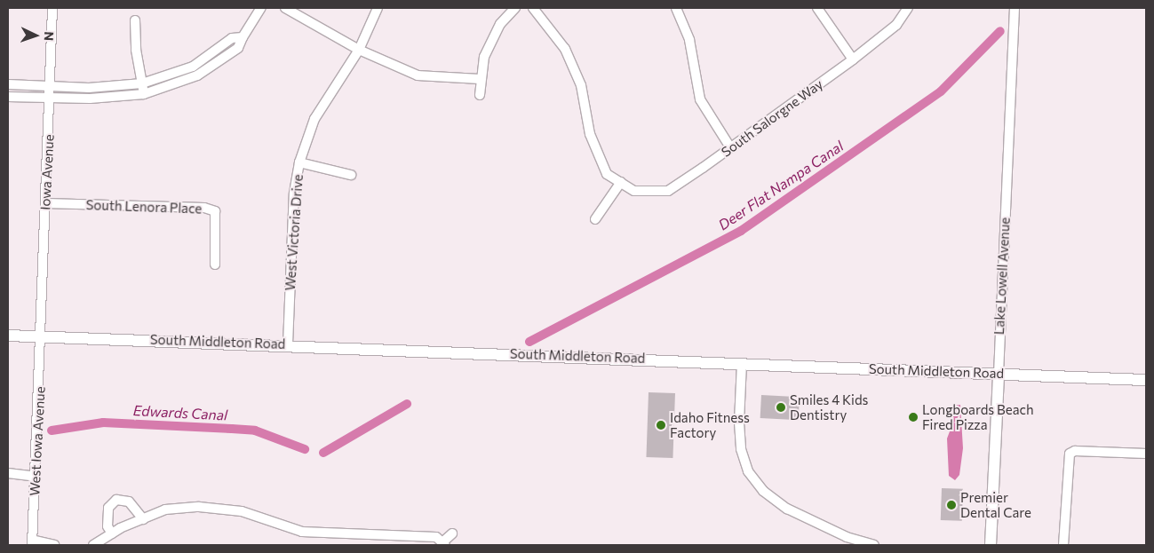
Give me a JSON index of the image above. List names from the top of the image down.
{
  "streets": {
    "main road": ["Lake Lowell Avenue", "South Middleton Road"],
    "street": [
      "South Salorgne Way",
      "Iowa Avenue",
      "South Lenora Place",
      "West Victoria Drive",
      "West Iowa Avenue"
    ]
  },
  "crossings": [
    ["Iowa Avenue", "South Lenora Place"],
    ["Iowa Avenue", "South Middleton Road"],
    ["Iowa Avenue", "West Iowa Avenue"],
    ["West Victoria Drive", "South Middleton Road"],
    ["Lake Lowell Avenue", "South Middleton Road"],
    ["South Middleton Road", "West Iowa Avenue"]
  ],
  "water": ["Deer Flat Nampa Canal", "Edwards Canal"],
  "places": [
    "Smiles 4 Kids Dentistry",
    "Longboards Beach Fired Pizza",
    "Idaho Fitness Factory",
    "Premier Dental Care"
  ],
  "north": "right"
}
